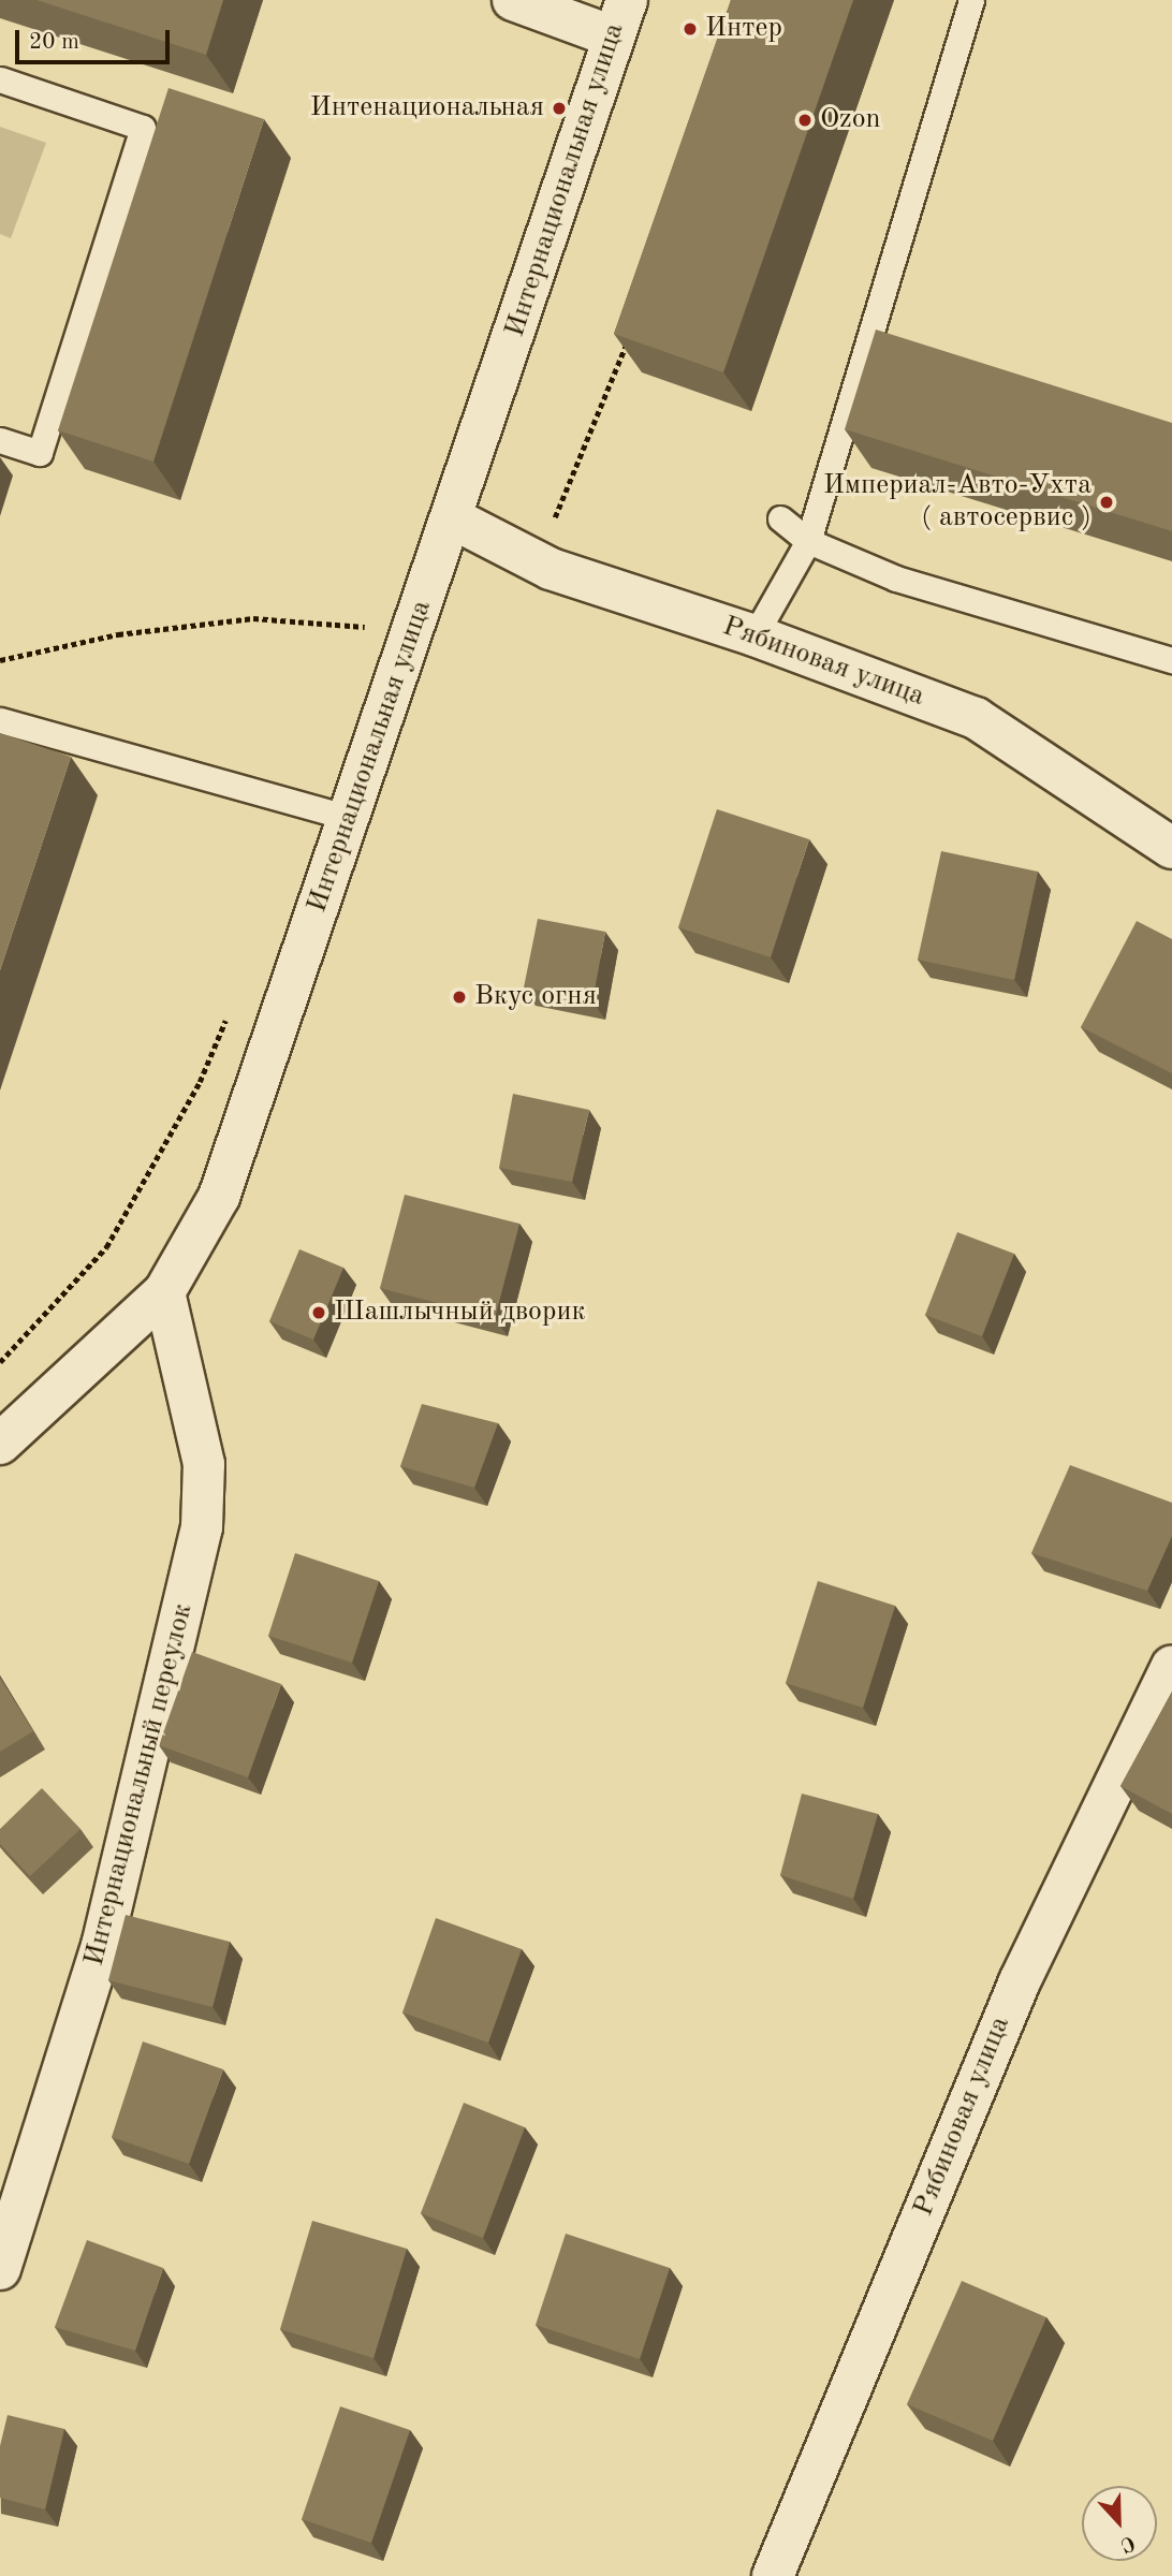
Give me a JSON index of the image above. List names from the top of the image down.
{
  "streets": {
    "street": ["Интернациональная улица", "Рябиновая улица", "Интернациональный переулок"]
  },
  "crossings": [
    ["Интернациональная улица", "Рябиновая улица"],
    ["Интернациональная улица", "Интернациональный переулок"]
  ],
  "places": [
    "Интер",
    "Интенациональная",
    "Ozon",
    "Империал-Авто-Ухта ( автосервис )",
    "Вкус огня",
    "Шашлычный дворик"
  ],
  "scale_bar": "20 m",
  "north": "bottom"
}
